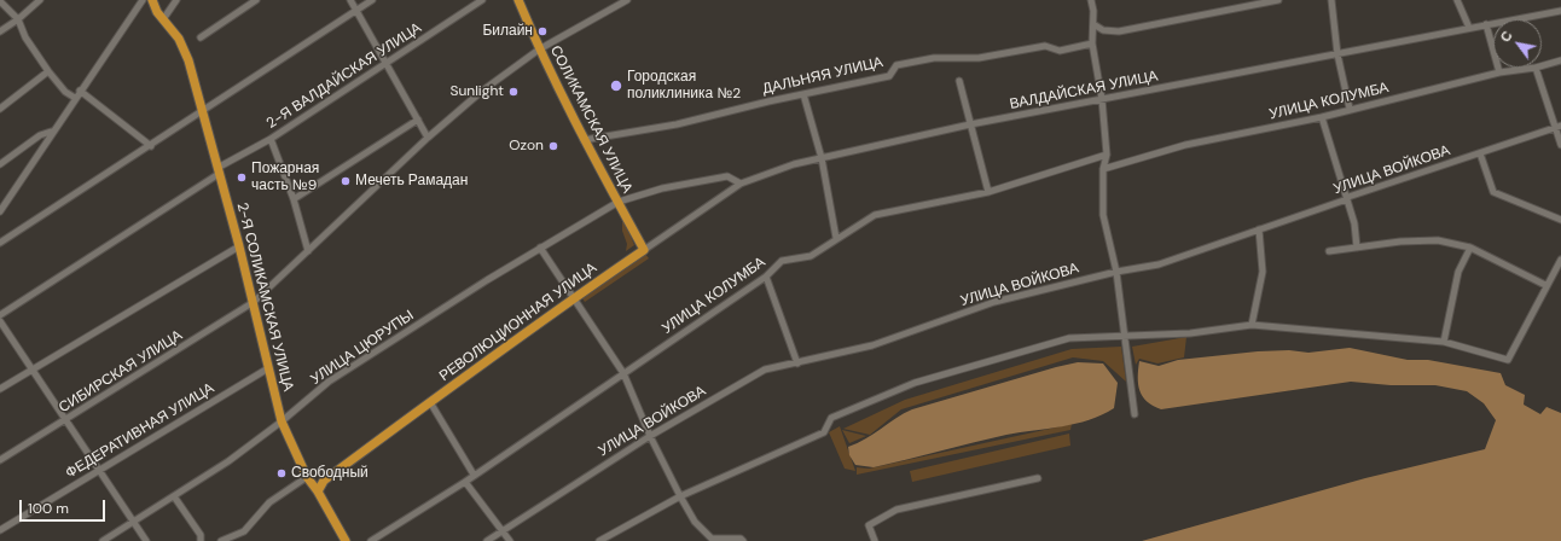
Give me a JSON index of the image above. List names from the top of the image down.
{
  "streets": {
    "main road": ["СОЛИКАМСКАЯ УЛИЦА", "2-Я СОЛИКАМСКАЯ УЛИЦА", "РЕВОЛЮЦИОННАЯ УЛИЦА"],
    "street": [
      "2-Я ВАЛДАЙСКАЯ УЛИЦА",
      "ДАЛЬНЯЯ УЛИЦА",
      "ВАЛДАЙСКАЯ УЛИЦА",
      "УЛИЦА КОЛУМБА",
      "УЛИЦА ВОЙКОВА",
      "УЛИЦА ЦЮРУПЫ",
      "СИБИРСКАЯ УЛИЦА",
      "ФЕДЕРАТИВНАЯ УЛИЦА"
    ]
  },
  "crossings": [
    ["2-Я ВАЛДАЙСКАЯ УЛИЦА", "2-Я СОЛИКАМСКАЯ УЛИЦА"],
    ["ДАЛЬНЯЯ УЛИЦА", "СОЛИКАМСКАЯ УЛИЦА"],
    ["ВАЛДАЙСКАЯ УЛИЦА", "РЕВОЛЮЦИОННАЯ УЛИЦА"],
    ["СОЛИКАМСКАЯ УЛИЦА", "РЕВОЛЮЦИОННАЯ УЛИЦА"],
    ["СОЛИКАМСКАЯ УЛИЦА", "УЛИЦА ЦЮРУПЫ"],
    ["СОЛИКАМСКАЯ УЛИЦА", "СИБИРСКАЯ УЛИЦА"],
    ["2-Я СОЛИКАМСКАЯ УЛИЦА", "РЕВОЛЮЦИОННАЯ УЛИЦА"],
    ["2-Я СОЛИКАМСКАЯ УЛИЦА", "УЛИЦА ЦЮРУПЫ"],
    ["2-Я СОЛИКАМСКАЯ УЛИЦА", "СИБИРСКАЯ УЛИЦА"],
    ["2-Я СОЛИКАМСКАЯ УЛИЦА", "ФЕДЕРАТИВНАЯ УЛИЦА"]
  ],
  "places": [
    "Билайн",
    "Городская поликлиника №2",
    "Sunlight",
    "Ozon",
    "Пожарная часть №9",
    "Мечеть Рамадан",
    "Свободный"
  ],
  "scale_bar": "100 m",
  "north": "top left"
}
